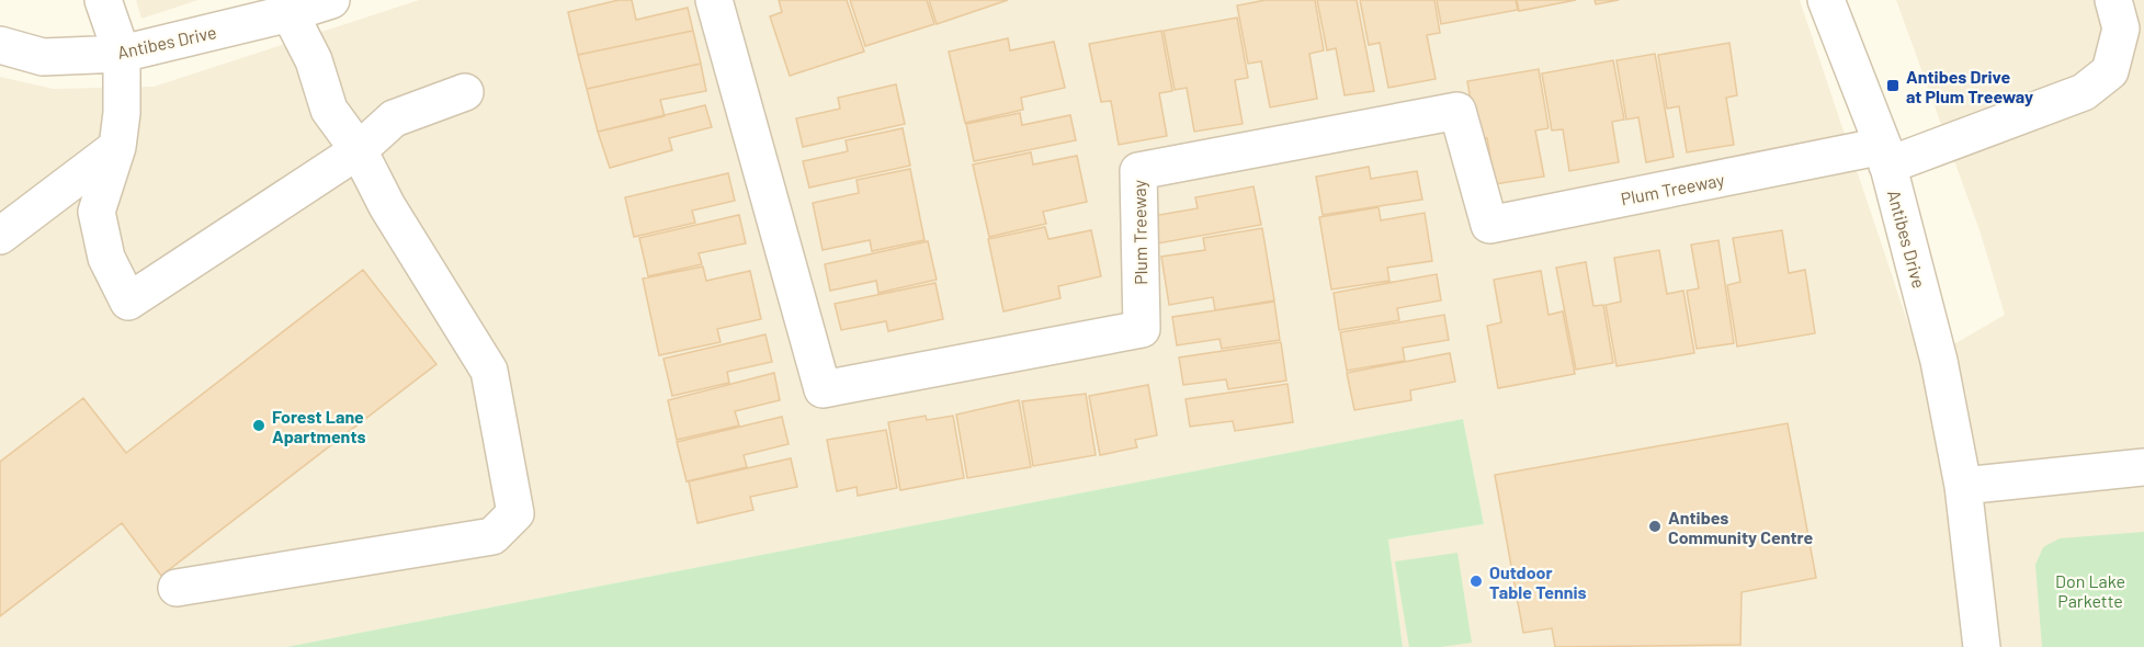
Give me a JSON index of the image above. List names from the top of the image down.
{
  "streets": {
    "street": ["Antibes Drive", "Plum Treeway"]
  },
  "crossings": [
    ["Antibes Drive", "Plum Treeway"]
  ],
  "parks": ["Don Lake Parkette"],
  "places": {
    "transit": ["Antibes Drive at Plum Treeway"],
    "other": ["Forest Lane Apartments", "Antibes Community Centre", "Outdoor Table Tennis"]
  }
}
